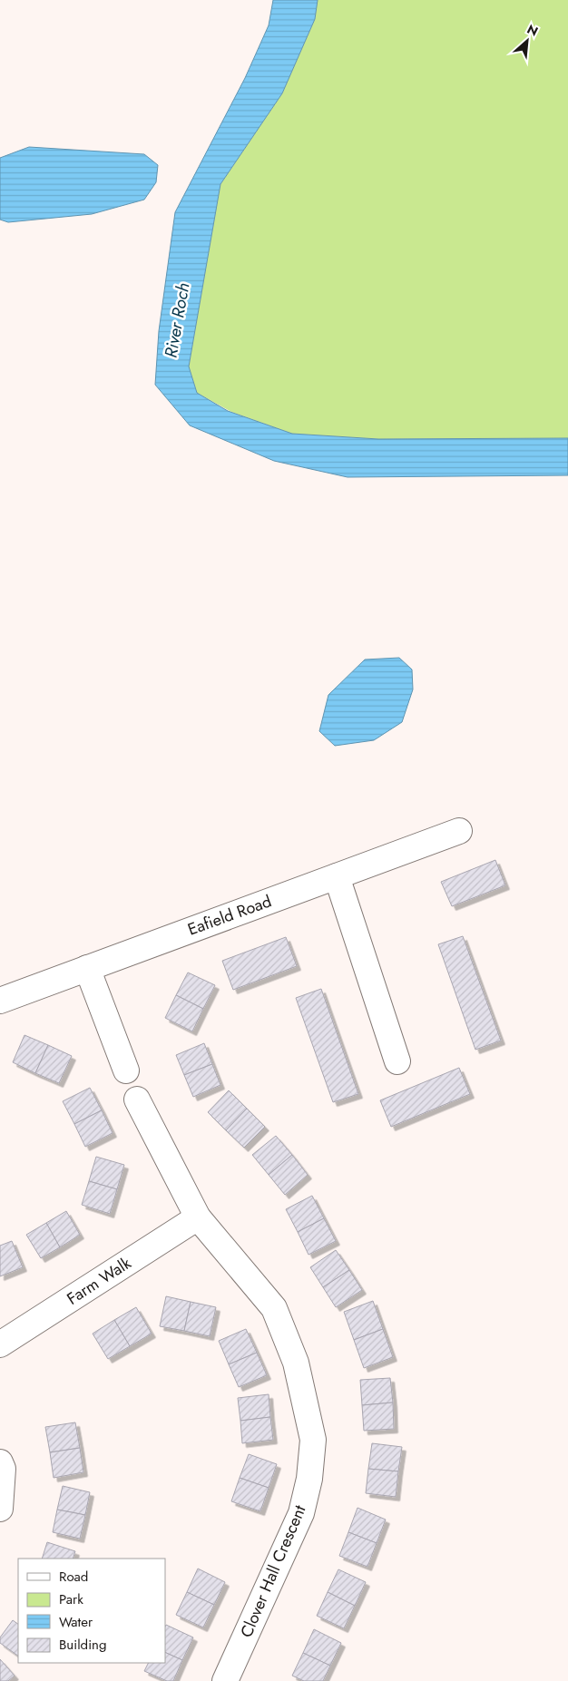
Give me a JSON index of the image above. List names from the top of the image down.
{
  "streets": {
    "street": ["Eafield Road", "Farm Walk", "Clover Hall Crescent"]
  },
  "crossings": [
    ["Farm Walk", "Clover Hall Crescent"]
  ],
  "water": ["River Roch"],
  "legend": [
    "Road",
    "Park",
    "Water",
    "Building"
  ],
  "north": "top right"
}
